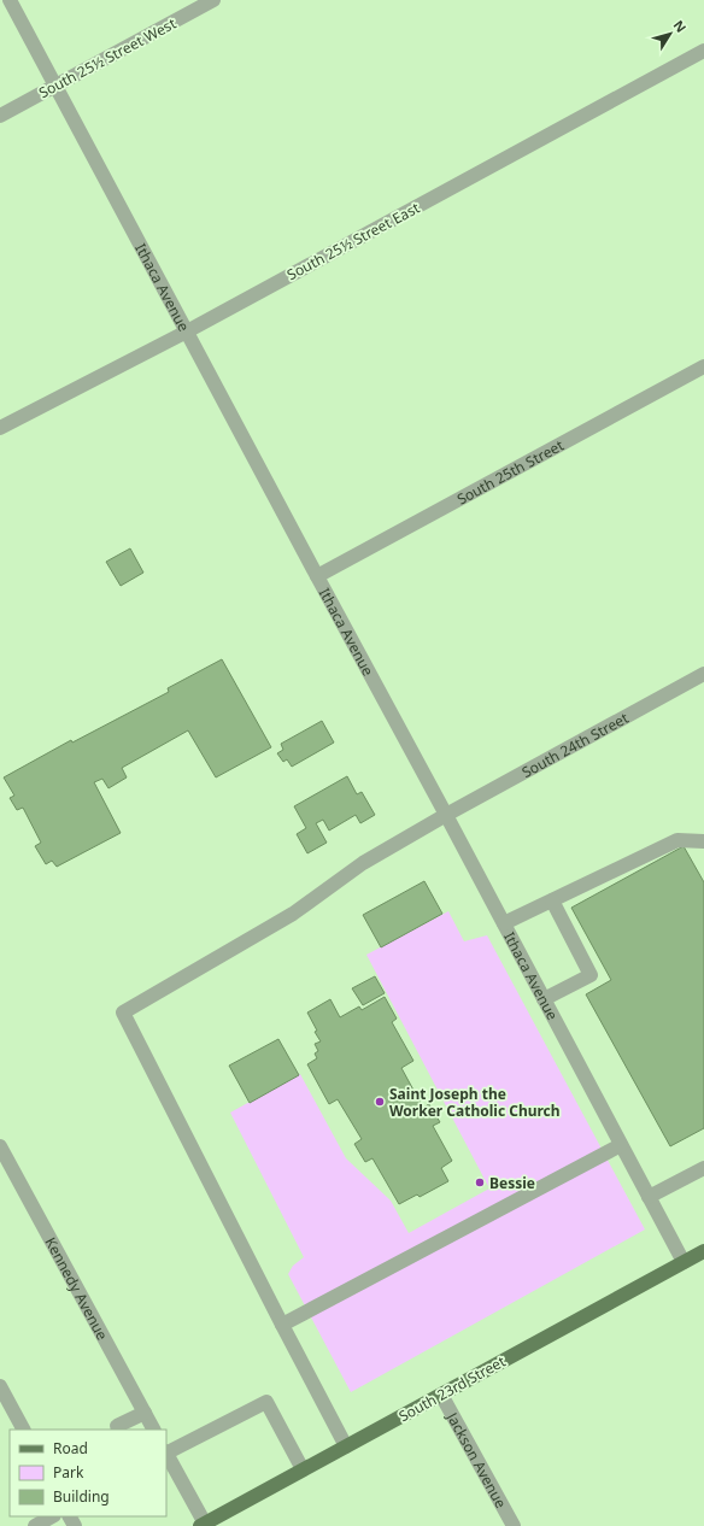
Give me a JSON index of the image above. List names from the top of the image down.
{
  "streets": {
    "main road": ["South 23rd Street"],
    "street": [
      "South 25½ Street West",
      "South 25½ Street East",
      "Ithaca Avenue",
      "South 25th Street",
      "South 24th Street",
      "Kennedy Avenue",
      "Jackson Avenue"
    ]
  },
  "crossings": [
    ["South 25½ Street West", "Ithaca Avenue"],
    ["South 25½ Street East", "Ithaca Avenue"],
    ["Ithaca Avenue", "South 25th Street"],
    ["Ithaca Avenue", "South 24th Street"],
    ["Ithaca Avenue", "South 23rd Street"],
    ["South 23rd Street", "Jackson Avenue"]
  ],
  "places": ["Saint Joseph the Worker Catholic Church", "Bessie"],
  "legend": ["Road", "Park", "Building"],
  "north": "top right"
}
